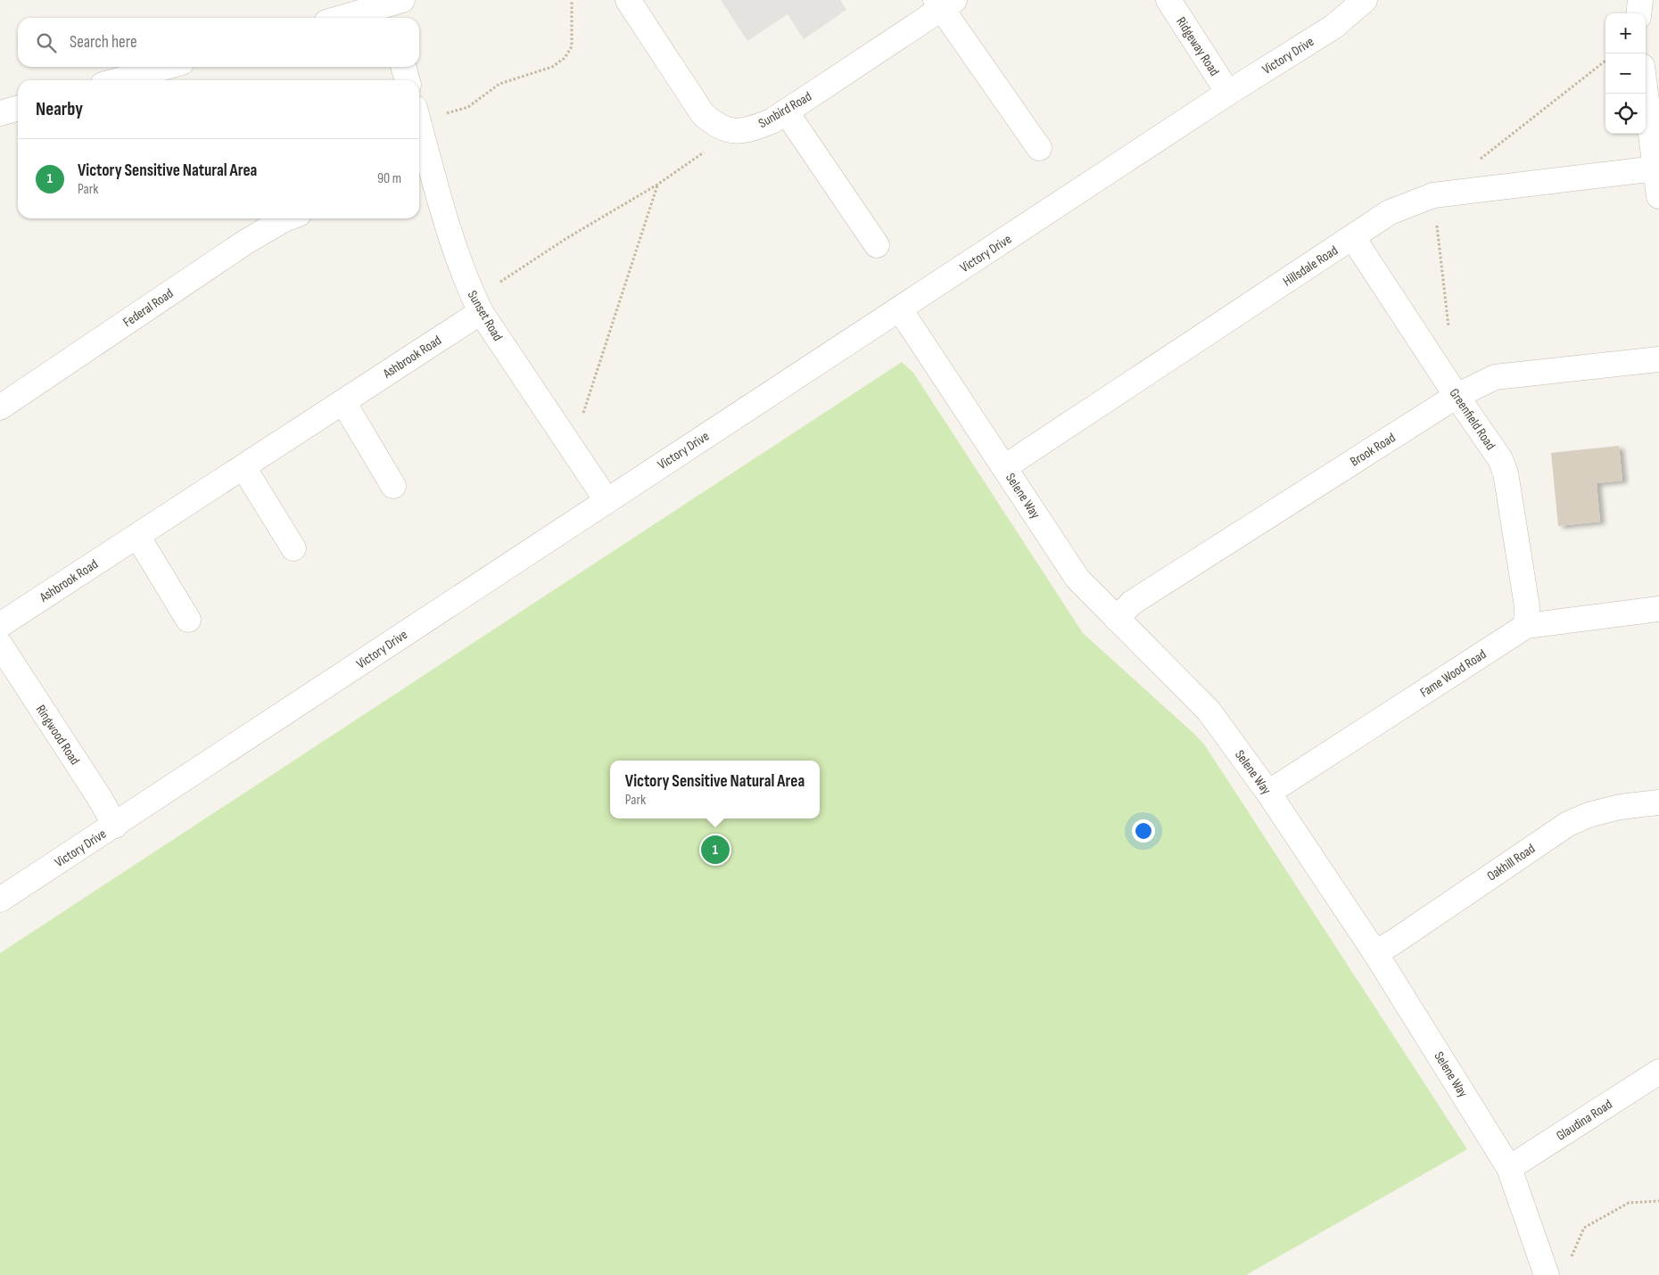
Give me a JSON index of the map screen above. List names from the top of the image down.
{
  "streets": {
    "street": [
      "Ridgeway Road",
      "Victory Drive",
      "Sunbird Road",
      "Hillsdale Road",
      "Federal Road",
      "Sunset Road",
      "Ashbrook Road",
      "Greenfield Road",
      "Brook Road",
      "Selene Way",
      "Fame Wood Road",
      "Ringwood Road",
      "Oakhill Road",
      "Glaudina Road"
    ]
  },
  "crossings": [
    ["Ridgeway Road", "Victory Drive"],
    ["Victory Drive", "Sunset Road"],
    ["Victory Drive", "Selene Way"],
    ["Victory Drive", "Ringwood Road"],
    ["Hillsdale Road", "Greenfield Road"],
    ["Hillsdale Road", "Selene Way"],
    ["Sunset Road", "Ashbrook Road"],
    ["Greenfield Road", "Brook Road"],
    ["Greenfield Road", "Fame Wood Road"],
    ["Brook Road", "Selene Way"],
    ["Selene Way", "Fame Wood Road"],
    ["Selene Way", "Oakhill Road"],
    ["Selene Way", "Glaudina Road"]
  ],
  "page": {
    "map_buttons": ["+", "−"],
    "search": "Search here",
    "heading": "Nearby",
    "list": [
      {
        "mark": "1",
        "name": "Victory Sensitive Natural Area",
        "note": "Park",
        "value": "90 m"
      }
    ],
    "popup": ["Victory Sensitive Natural Area", "Park"],
    "pins": "1"
  }
}
